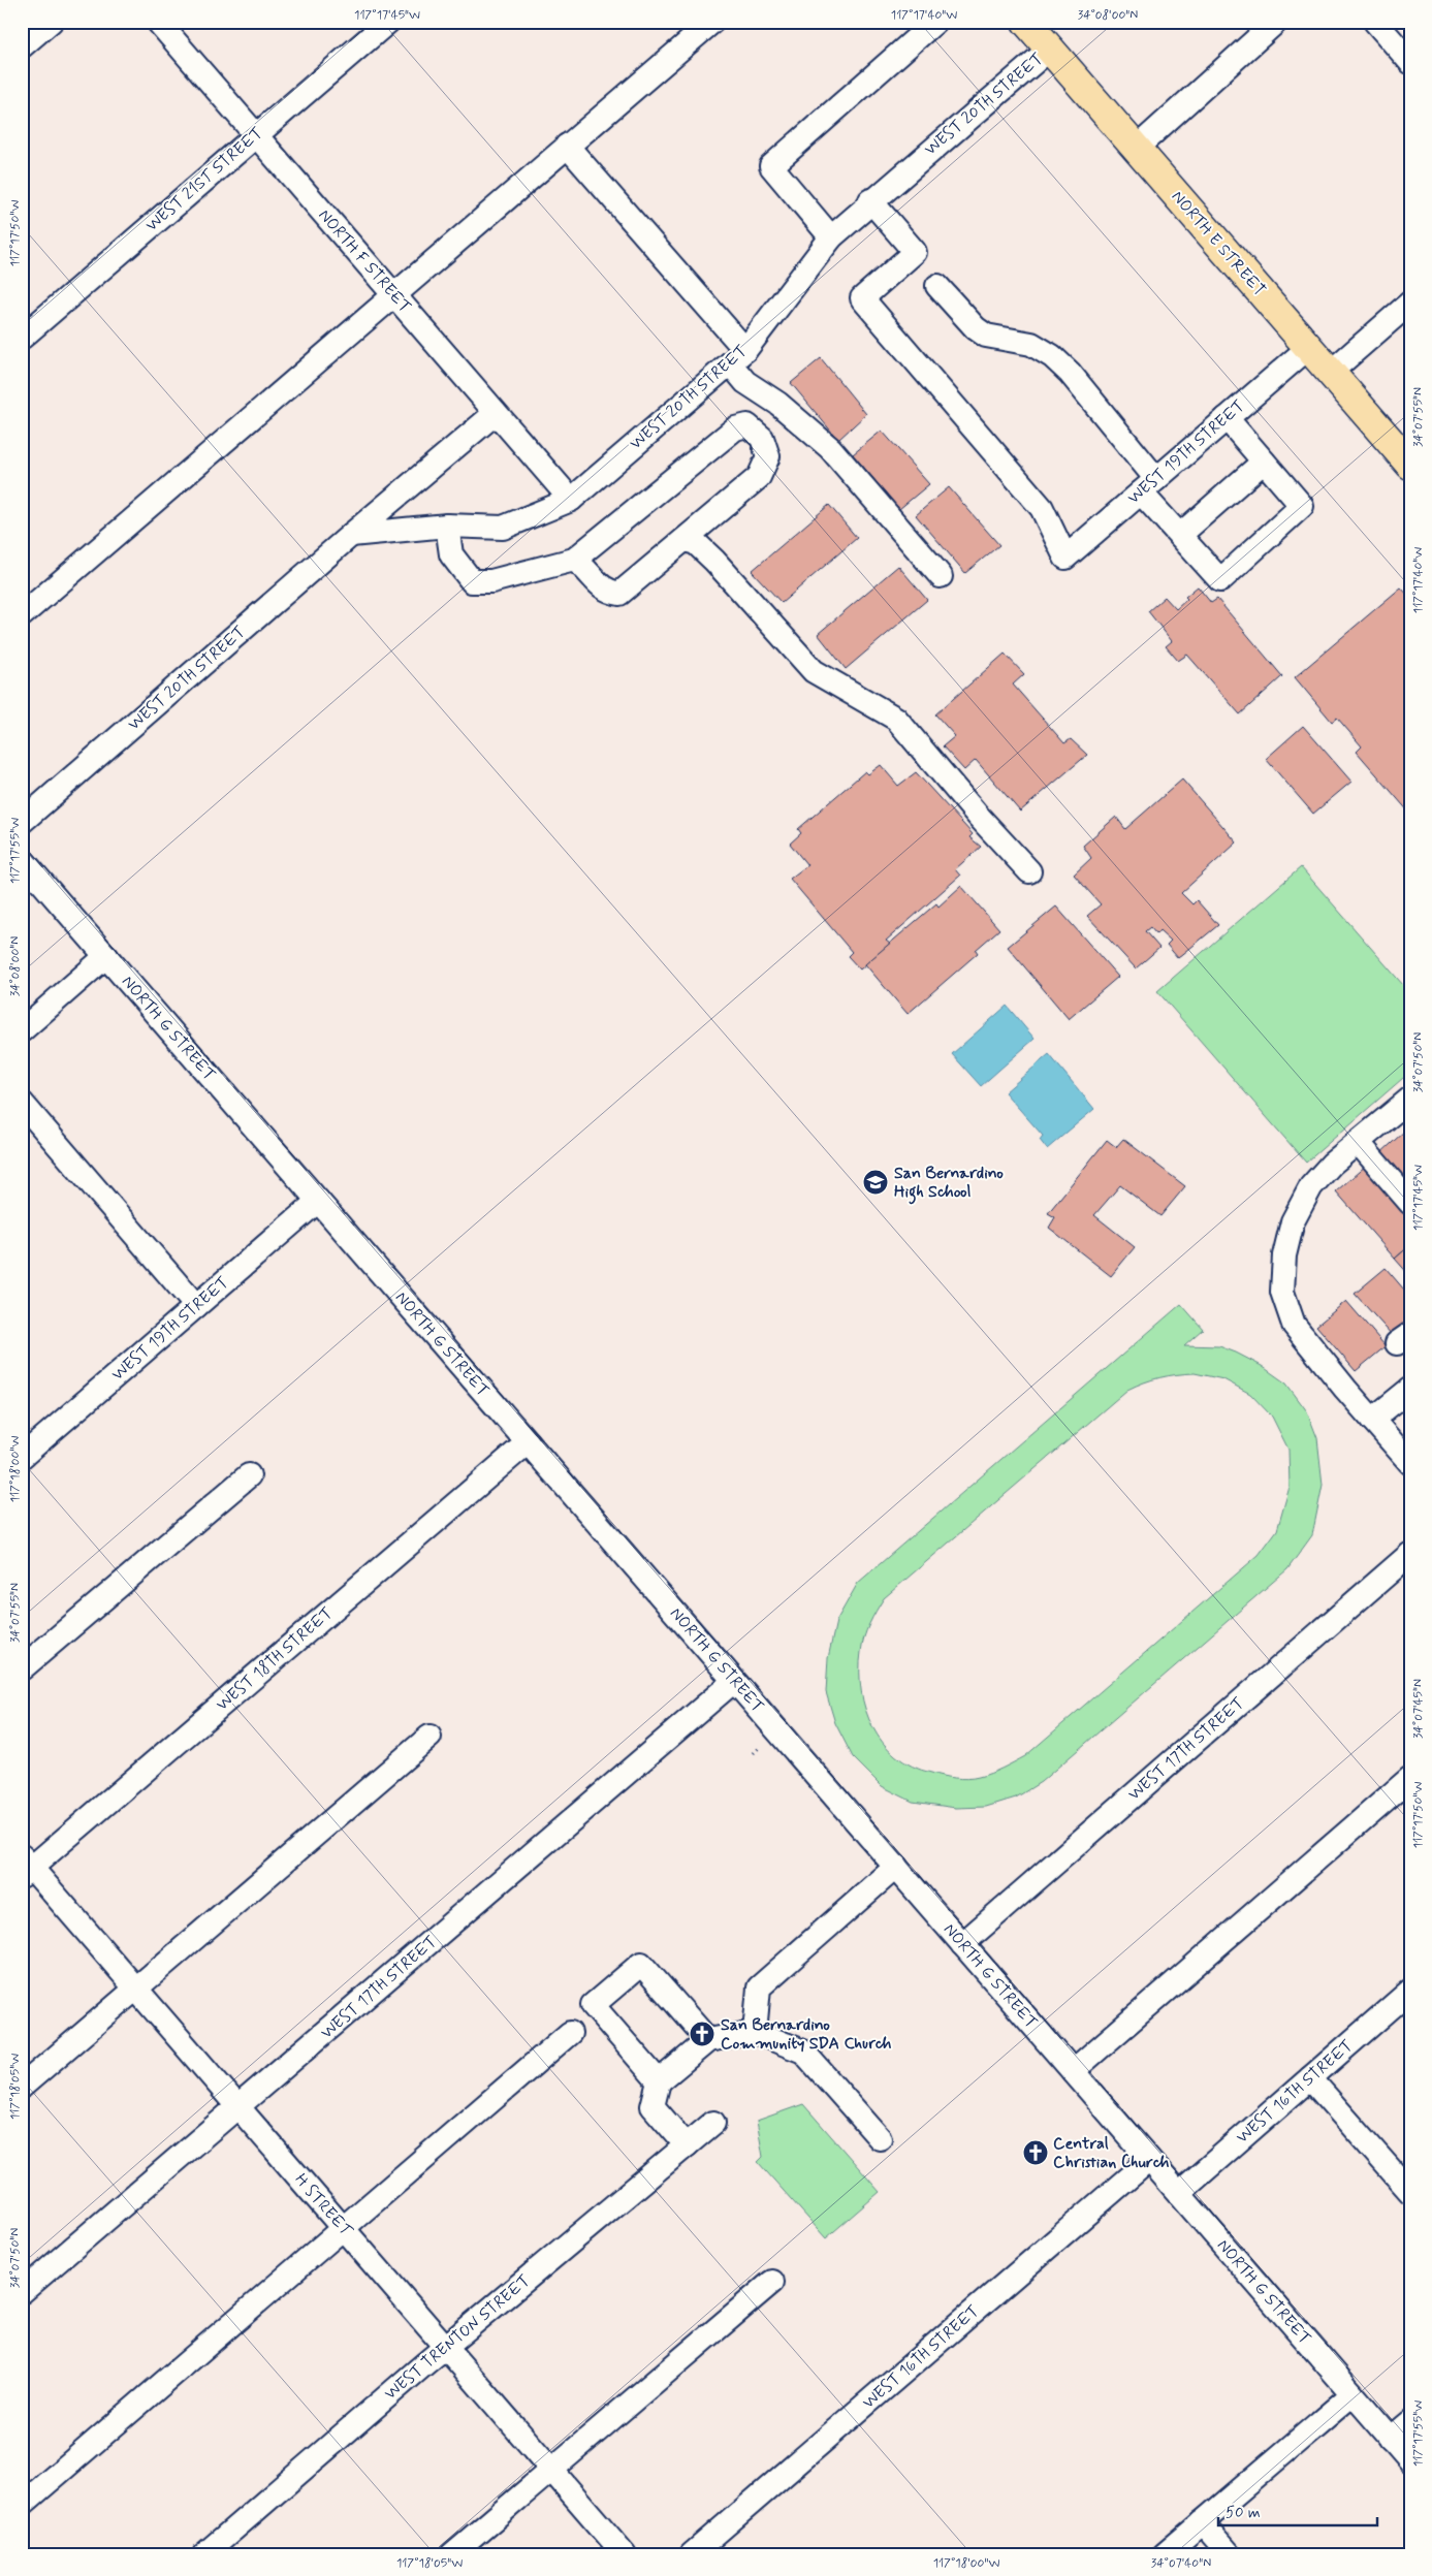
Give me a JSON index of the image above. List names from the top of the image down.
{
  "streets": {
    "main road": ["NORTH E STREET"],
    "street": [
      "WEST 20TH STREET",
      "WEST 21ST STREET",
      "NORTH F STREET",
      "WEST 19TH STREET",
      "NORTH G STREET",
      "WEST 18TH STREET",
      "WEST 17TH STREET",
      "WEST 16TH STREET",
      "H STREET",
      "WEST TRENTON STREET"
    ]
  },
  "crossings": [
    ["WEST 20TH STREET", "NORTH E STREET"],
    ["WEST 20TH STREET", "NORTH F STREET"],
    ["WEST 20TH STREET", "WEST 19TH STREET"],
    ["WEST 21ST STREET", "NORTH F STREET"],
    ["NORTH E STREET", "WEST 19TH STREET"],
    ["WEST 19TH STREET", "NORTH G STREET"],
    ["NORTH G STREET", "WEST 18TH STREET"],
    ["NORTH G STREET", "WEST 17TH STREET"],
    ["NORTH G STREET", "WEST 16TH STREET"],
    ["WEST 18TH STREET", "H STREET"],
    ["WEST 17TH STREET", "H STREET"],
    ["H STREET", "WEST TRENTON STREET"]
  ],
  "places": {
    "school or university": ["San Bernardino High School"],
    "church": ["San Bernardino Community SDA Church", "Central Christian Church"]
  },
  "scale_bar": "50 m",
  "coordinates": [
    "117°17'45\"W",
    "117°17'40\"W",
    "34°08'00\"N",
    "117°17'50\"W",
    "34°07'55\"N",
    "117°17'55\"W",
    "34°07'50\"N",
    "117°18'00\"W",
    "34°07'45\"N",
    "117°18'05\"W",
    "34°07'40\"N"
  ]
}
